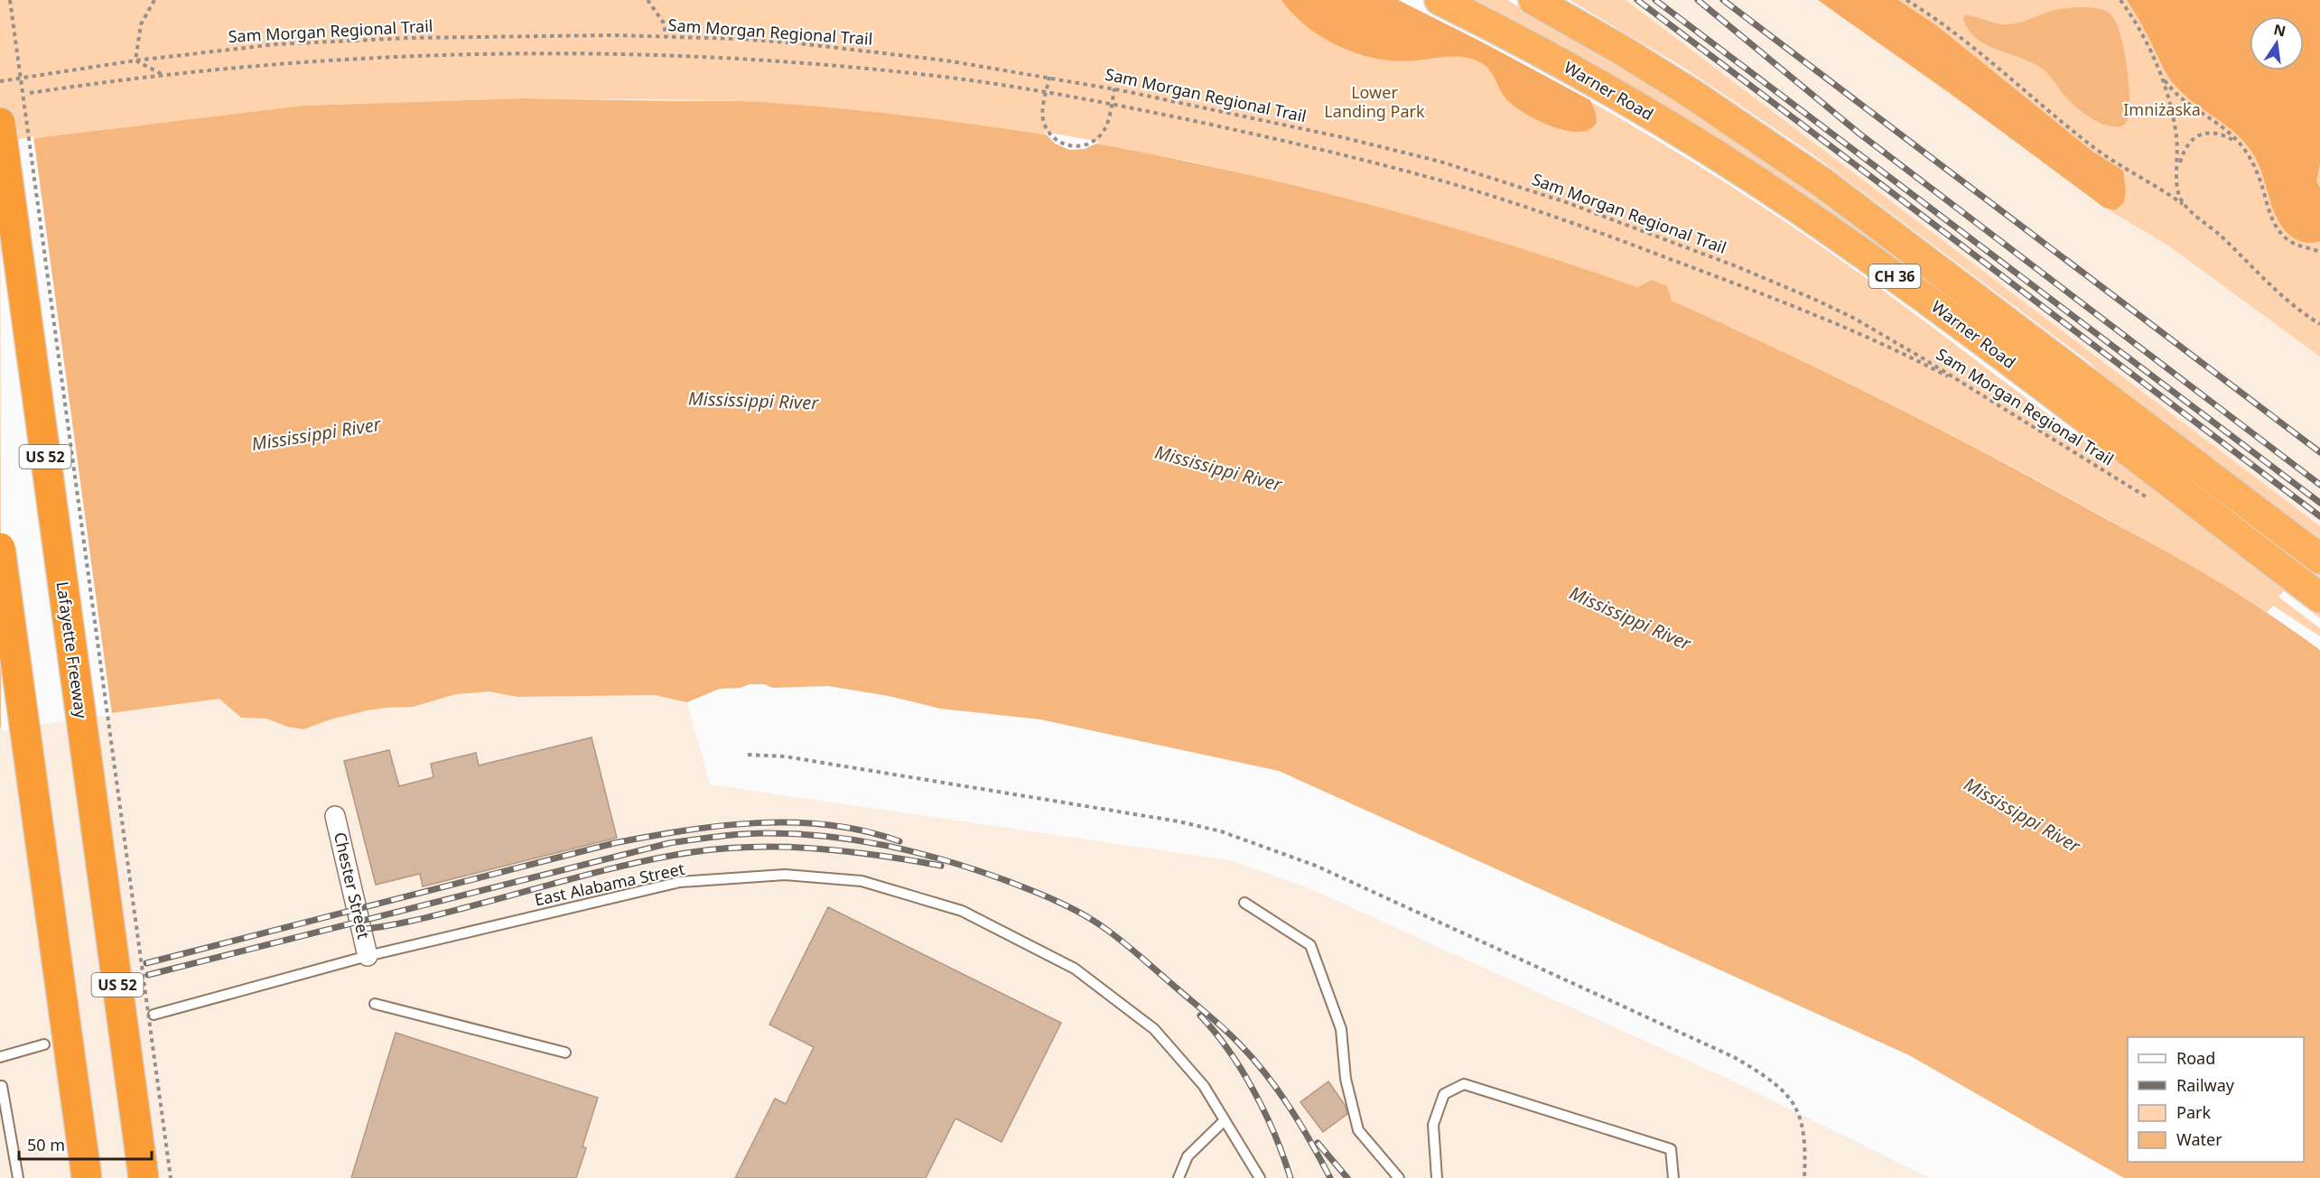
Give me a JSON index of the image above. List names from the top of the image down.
{
  "streets": {
    "highway": [
      "Warner Road",
      "CH 36",
      "US 52",
      "Lafayette Freeway"
    ],
    "street": ["Chester Street"],
    "lane": ["East Alabama Street"],
    "path": ["Sam Morgan Regional Trail"]
  },
  "crossings": [
    ["East Alabama Street", "Chester Street"]
  ],
  "water": ["Mississippi River"],
  "parks": ["Lower Landing Park", "Imniżaska"],
  "legend": [
    "Road",
    "Railway",
    "Park",
    "Water"
  ],
  "scale_bar": "50 m",
  "north": "top"
}
